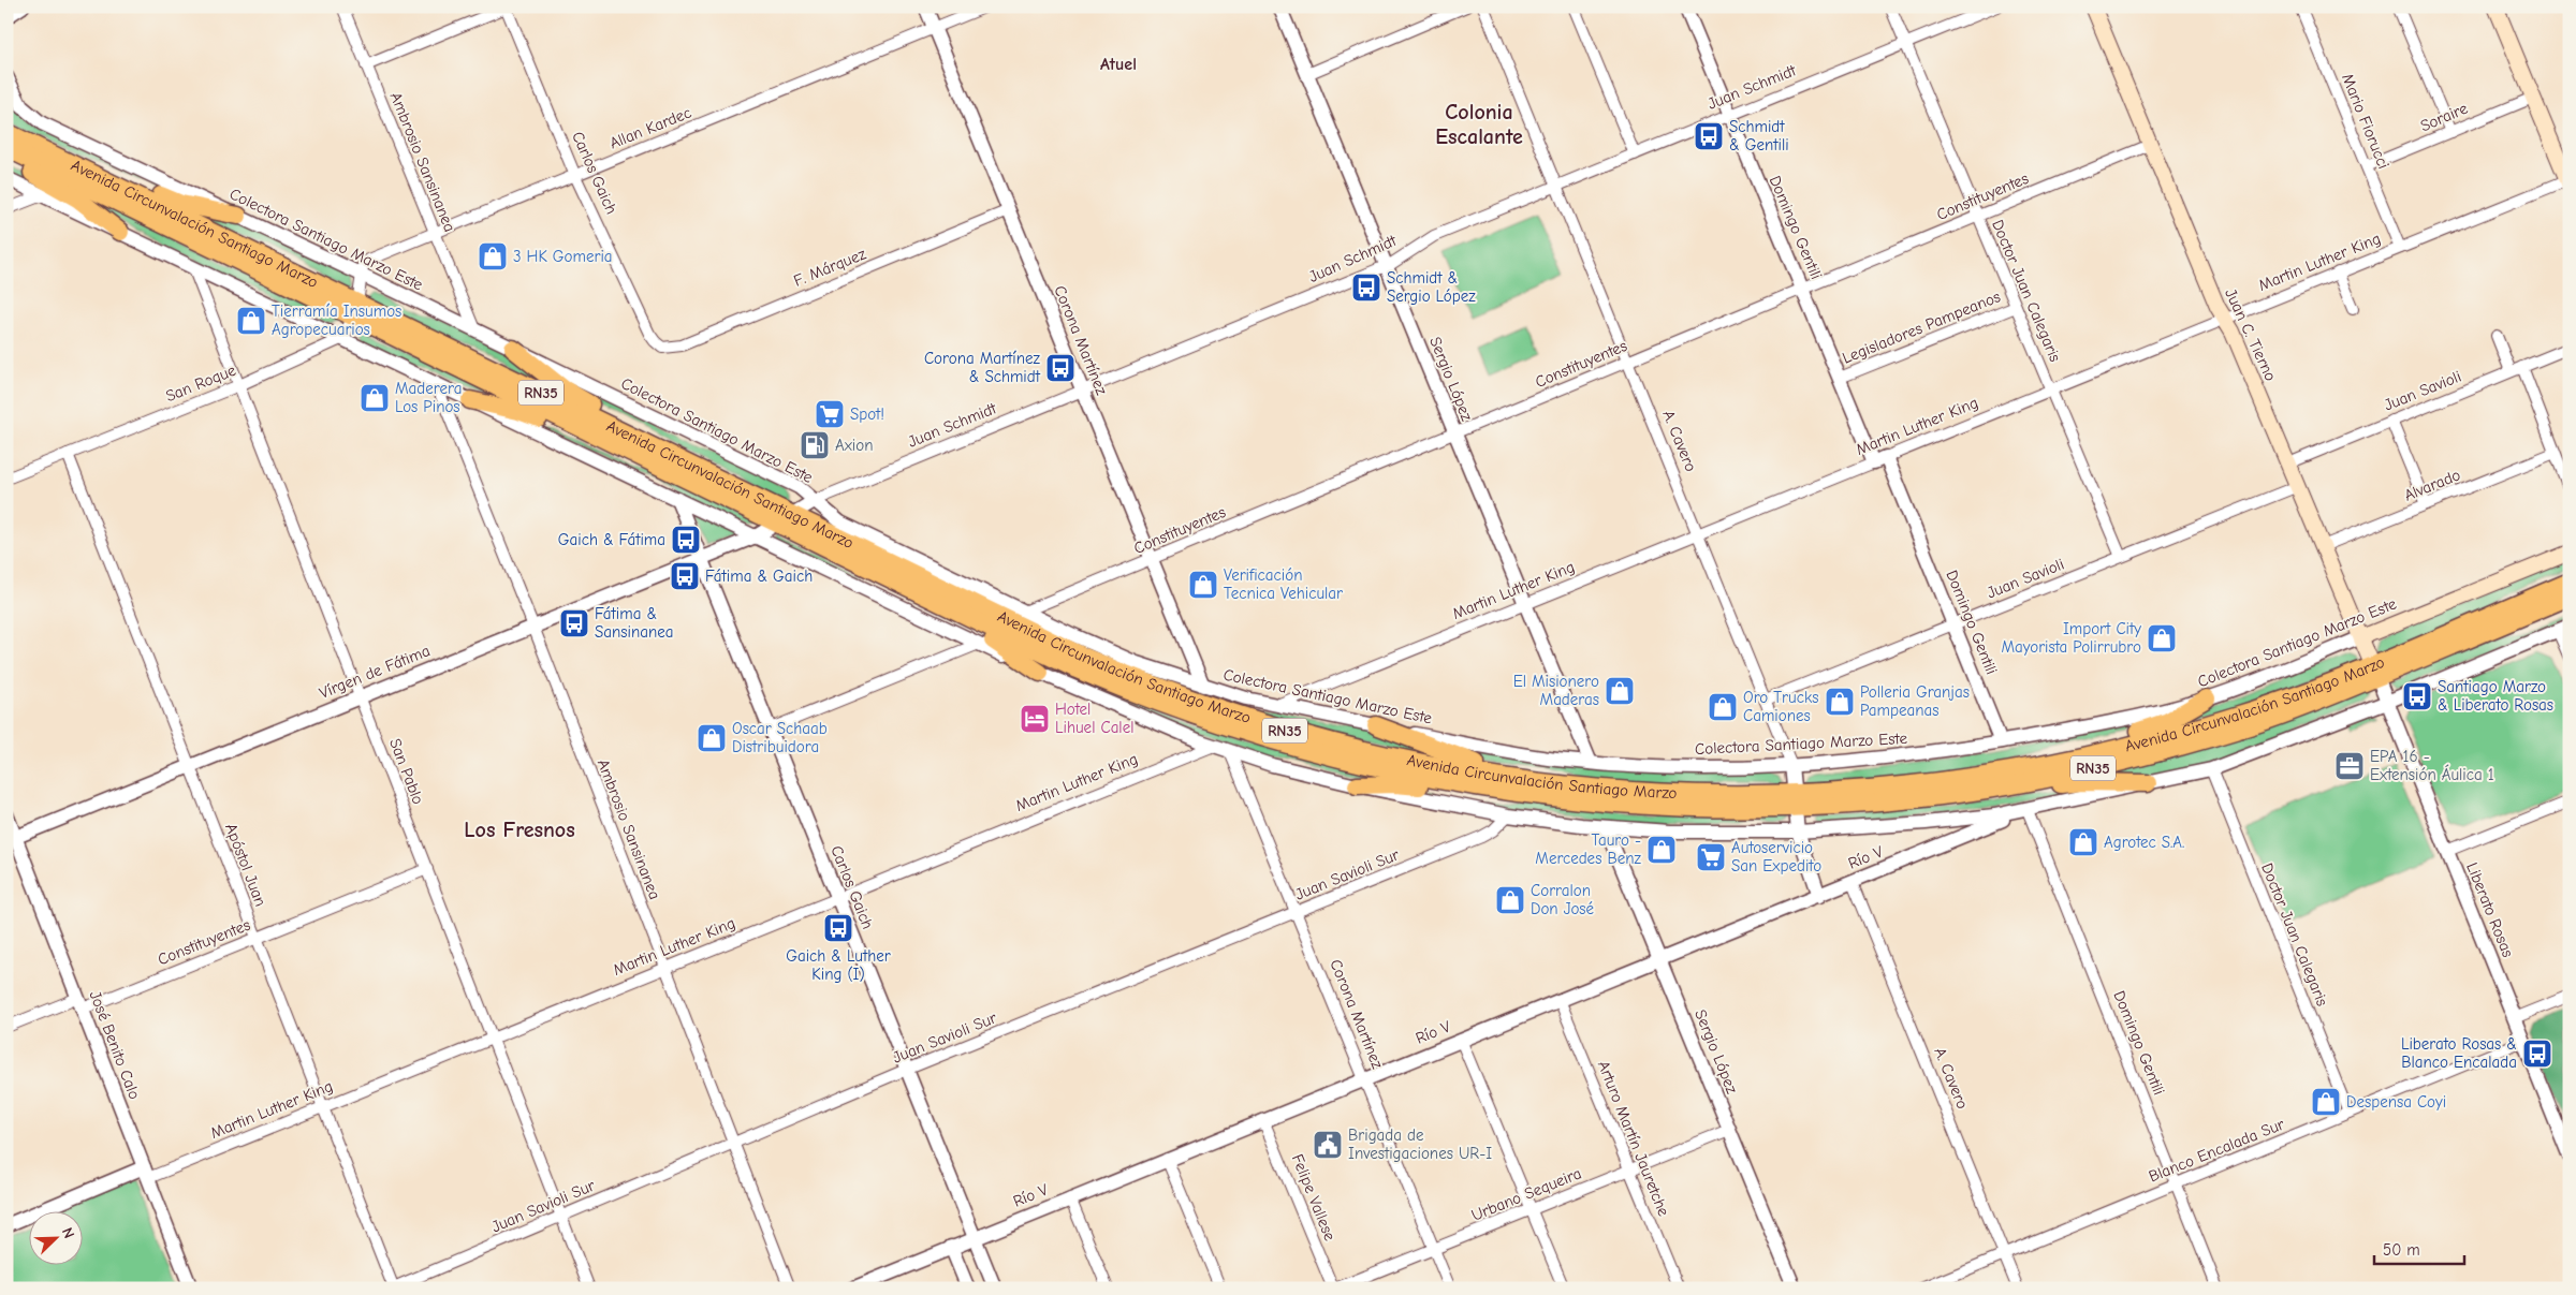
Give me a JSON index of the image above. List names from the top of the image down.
{
  "streets": {
    "highway": ["Avenida Circunvalación Santiago Marzo", "RN35"],
    "main road": ["Colectora Santiago Marzo Este", "Juan C. Tierno"],
    "street": [
      "Juan Schmidt",
      "Soraire",
      "Mario Fiorucci",
      "Allan Kardec",
      "Ambrosio Sansinanea",
      "Carlos Gaich",
      "Constituyentes",
      "Domingo Gentili",
      "Martin Luther King",
      "F. Márquez",
      "Doctor Juan Calegaris",
      "Legisladores Pampeanos",
      "Corona Martínez",
      "Sergio López",
      "San Roque",
      "Juan Savioli",
      "A. Cavero",
      "Alvarado",
      "Vírgen de Fátima",
      "San Pablo",
      "Río V",
      "Apóstol Juan",
      "Juan Savioli Sur",
      "Liberato Rosas",
      "José Benito Calo",
      "Arturo Martín Jauretche",
      "Blanco Encalada Sur",
      "Urbano Sequeira",
      "Felipe Vallese"
    ]
  },
  "crossings": [
    ["Juan Schmidt", "Avenida Circunvalación Santiago Marzo"],
    ["Juan Schmidt", "Domingo Gentili"],
    ["Juan Schmidt", "Colectora Santiago Marzo Este"],
    ["Juan Schmidt", "Doctor Juan Calegaris"],
    ["Juan Schmidt", "Corona Martínez"],
    ["Juan Schmidt", "Sergio López"],
    ["Juan Schmidt", "A. Cavero"],
    ["Juan Schmidt", "Vírgen de Fátima"],
    ["Soraire", "Mario Fiorucci"],
    ["Mario Fiorucci", "Martin Luther King"],
    ["Allan Kardec", "Ambrosio Sansinanea"],
    ["Allan Kardec", "Carlos Gaich"],
    ["Allan Kardec", "Colectora Santiago Marzo Este"],
    ["Allan Kardec", "Corona Martínez"],
    ["Ambrosio Sansinanea", "Colectora Santiago Marzo Este"],
    ["Ambrosio Sansinanea", "Martin Luther King"],
    ["Ambrosio Sansinanea", "Vírgen de Fátima"],
    ["Ambrosio Sansinanea", "Juan Savioli Sur"],
    ["Carlos Gaich", "Martin Luther King"],
    ["Carlos Gaich", "F. Márquez"],
    ["Carlos Gaich", "Vírgen de Fátima"],
    ["Carlos Gaich", "Río V"],
    ["Carlos Gaich", "Juan Savioli Sur"],
    ["Constituyentes", "Domingo Gentili"],
    ["Constituyentes", "Colectora Santiago Marzo Este"],
    ["Constituyentes", "Doctor Juan Calegaris"],
    ["Constituyentes", "Juan C. Tierno"],
    ["Constituyentes", "Corona Martínez"],
    ["Constituyentes", "Sergio López"],
    ["Constituyentes", "A. Cavero"],
    ["Constituyentes", "San Pablo"],
    ["Constituyentes", "Apóstol Juan"],
    ["Constituyentes", "José Benito Calo"],
    ["Avenida Circunvalación Santiago Marzo", "Juan C. Tierno"],
    ["Avenida Circunvalación Santiago Marzo", "A. Cavero"],
    ["Avenida Circunvalación Santiago Marzo", "Liberato Rosas"],
    ["Domingo Gentili", "Colectora Santiago Marzo Este"],
    ["Domingo Gentili", "Martin Luther King"],
    ["Domingo Gentili", "Legisladores Pampeanos"],
    ["Domingo Gentili", "Juan Savioli"],
    ["Domingo Gentili", "Río V"],
    ["Domingo Gentili", "Blanco Encalada Sur"],
    ["Colectora Santiago Marzo Este", "Martin Luther King"],
    ["Colectora Santiago Marzo Este", "Juan C. Tierno"],
    ["Colectora Santiago Marzo Este", "Corona Martínez"],
    ["Colectora Santiago Marzo Este", "Sergio López"],
    ["Colectora Santiago Marzo Este", "A. Cavero"],
    ["Martin Luther King", "Doctor Juan Calegaris"],
    ["Martin Luther King", "Juan C. Tierno"],
    ["Martin Luther King", "Sergio López"],
    ["Martin Luther King", "A. Cavero"],
    ["Martin Luther King", "San Pablo"],
    ["Martin Luther King", "Apóstol Juan"],
    ["Martin Luther King", "José Benito Calo"],
    ["F. Márquez", "Corona Martínez"],
    ["Doctor Juan Calegaris", "Legisladores Pampeanos"],
    ["Doctor Juan Calegaris", "Juan Savioli"],
    ["Doctor Juan Calegaris", "Blanco Encalada Sur"],
    ["Juan C. Tierno", "Juan Savioli"],
    ["Juan C. Tierno", "Alvarado"],
    ["Juan C. Tierno", "Liberato Rosas"],
    ["Corona Martínez", "Río V"],
    ["Corona Martínez", "Juan Savioli Sur"],
    ["Corona Martínez", "Urbano Sequeira"],
    ["Sergio López", "Río V"],
    ["Sergio López", "Urbano Sequeira"],
    ["San Roque", "San Pablo"],
    ["San Roque", "Apóstol Juan"],
    ["Juan Savioli", "A. Cavero"],
    ["A. Cavero", "Río V"],
    ["A. Cavero", "Blanco Encalada Sur"],
    ["Vírgen de Fátima", "San Pablo"],
    ["Vírgen de Fátima", "Apóstol Juan"],
    ["Vírgen de Fátima", "José Benito Calo"],
    ["San Pablo", "Juan Savioli Sur"],
    ["Río V", "Arturo Martín Jauretche"],
    ["Río V", "Felipe Vallese"],
    ["Apóstol Juan", "Juan Savioli Sur"],
    ["Liberato Rosas", "Blanco Encalada Sur"],
    ["Arturo Martín Jauretche", "Urbano Sequeira"],
    ["Urbano Sequeira", "Felipe Vallese"]
  ],
  "districts": ["Atuel", "Colonia Escalante", "Los Fresnos"],
  "places": {
    "bus stop": [
      "Schmidt & Gentili",
      "Schmidt & Sergio López",
      "Corona Martínez & Schmidt",
      "Gaich & Fátima",
      "Fátima & Gaich",
      "Fátima & Sansinanea",
      "Santiago Marzo & Liberato Rosas",
      "Gaich & Luther King (I)",
      "Liberato Rosas & Blanco Encalada"
    ],
    "shop": [
      "3 HK Gomeria",
      "Tierramía Insumos Agropecuarios",
      "Maderera Los Pinos",
      "Verificación Tecnica Vehicular",
      "Import City Mayorista Polirrubro",
      "El Misionero Maderas",
      "Polleria Granjas Pampeanas",
      "Oro Trucks Camiones",
      "Oscar Schaab Distribuidora",
      "Agrotec S.A.",
      "Tauro - Mercedes Benz",
      "Corralon Don José",
      "Despensa Coyi"
    ],
    "supermarket": ["Spot!", "Autoservicio San Expedito"],
    "fuel station": ["Axion"],
    "hotel": ["Hotel Lihuel Calel"],
    "office": ["EPA 16 - Extensión Áulica 1"],
    "public building": ["Brigada de Investigaciones UR-I"]
  },
  "scale_bar": "50 m",
  "north": "top right"
}
